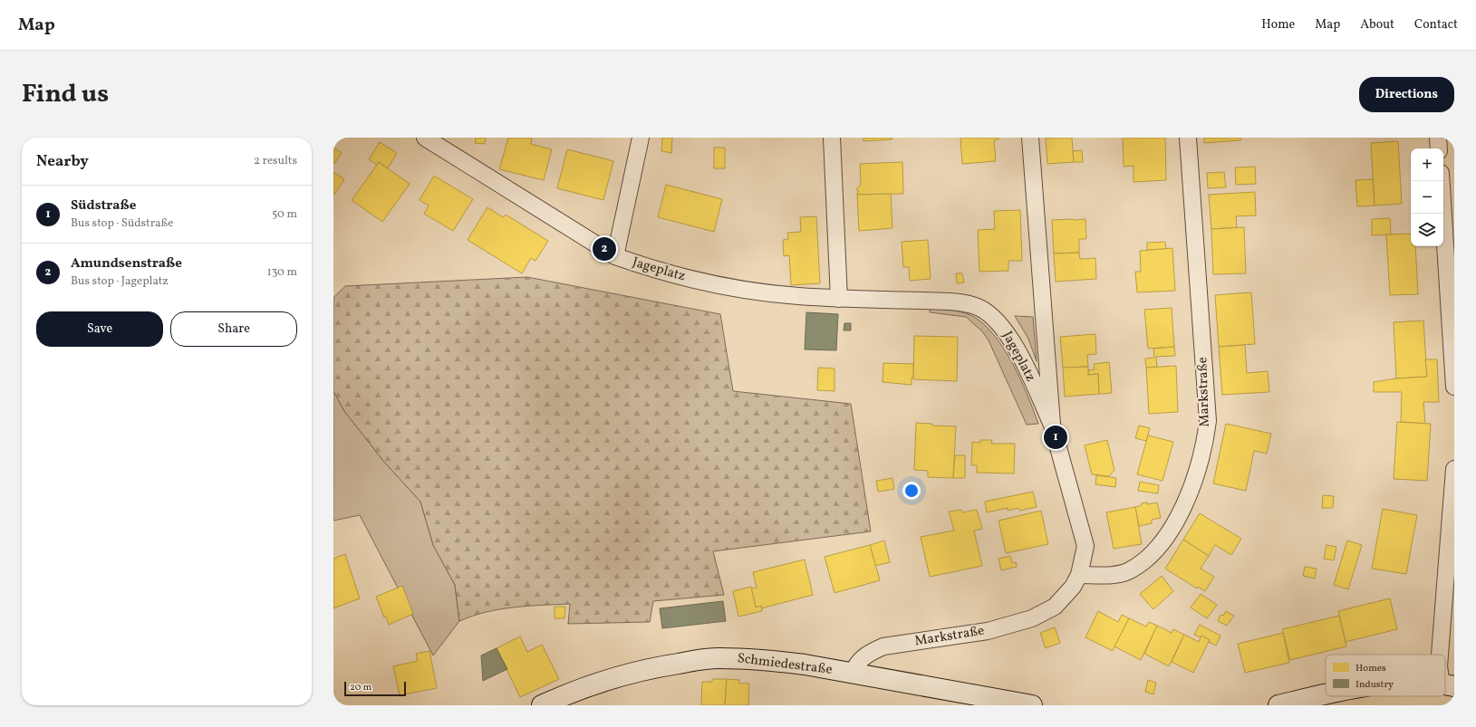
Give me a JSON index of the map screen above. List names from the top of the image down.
{
  "streets": {
    "main road": ["Schmiedestraße"],
    "street": ["Jageplatz", "Markstraße"]
  },
  "crossings": [
    ["Markstraße", "Schmiedestraße"]
  ],
  "legend": ["Homes", "Industry"],
  "scale_bar": "20 m",
  "page": {
    "header": "Map",
    "nav": [
      "Home",
      "Map",
      "About",
      "Contact"
    ],
    "title": "Find us",
    "buttons": [
      "Directions",
      ["Save", "Share"]
    ],
    "heading": ["Nearby", "2 results"],
    "map_buttons": ["+", "−"],
    "list": [
      {
        "mark": "1",
        "name": "Südstraße",
        "note": "Bus stop · Südstraße",
        "value": "50 m"
      },
      {
        "mark": "2",
        "name": "Amundsenstraße",
        "note": "Bus stop · Jageplatz",
        "value": "130 m"
      }
    ],
    "pins": ["2", "1"],
    "scale": "20 m"
  }
}
